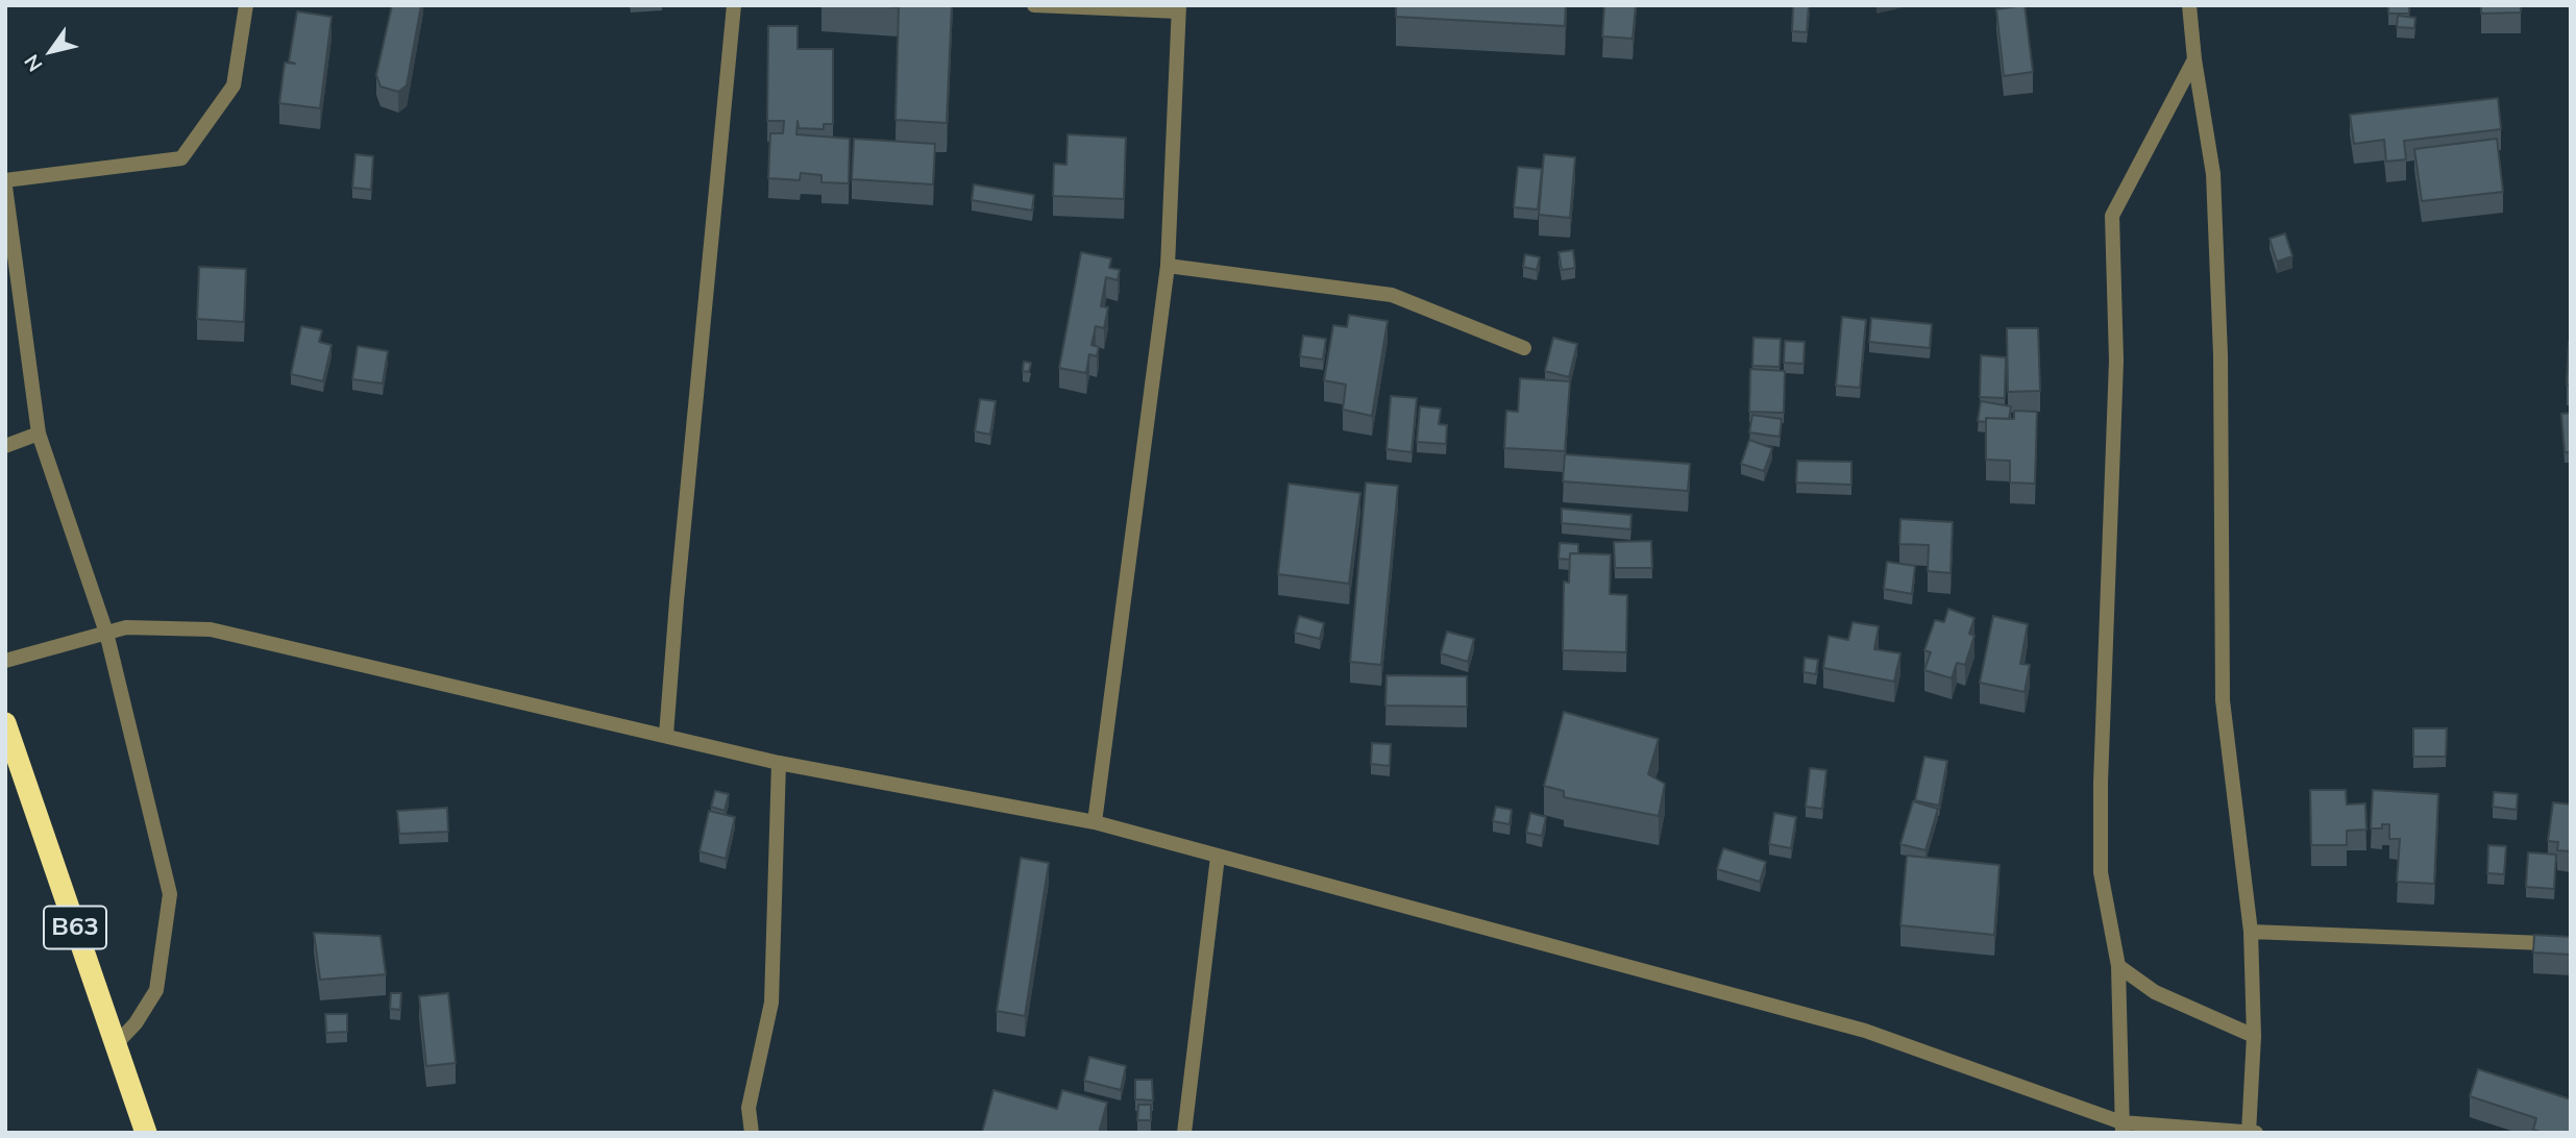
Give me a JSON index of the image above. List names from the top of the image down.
{
  "streets": {
    "highway": ["B63"]
  },
  "north": "bottom left"
}
